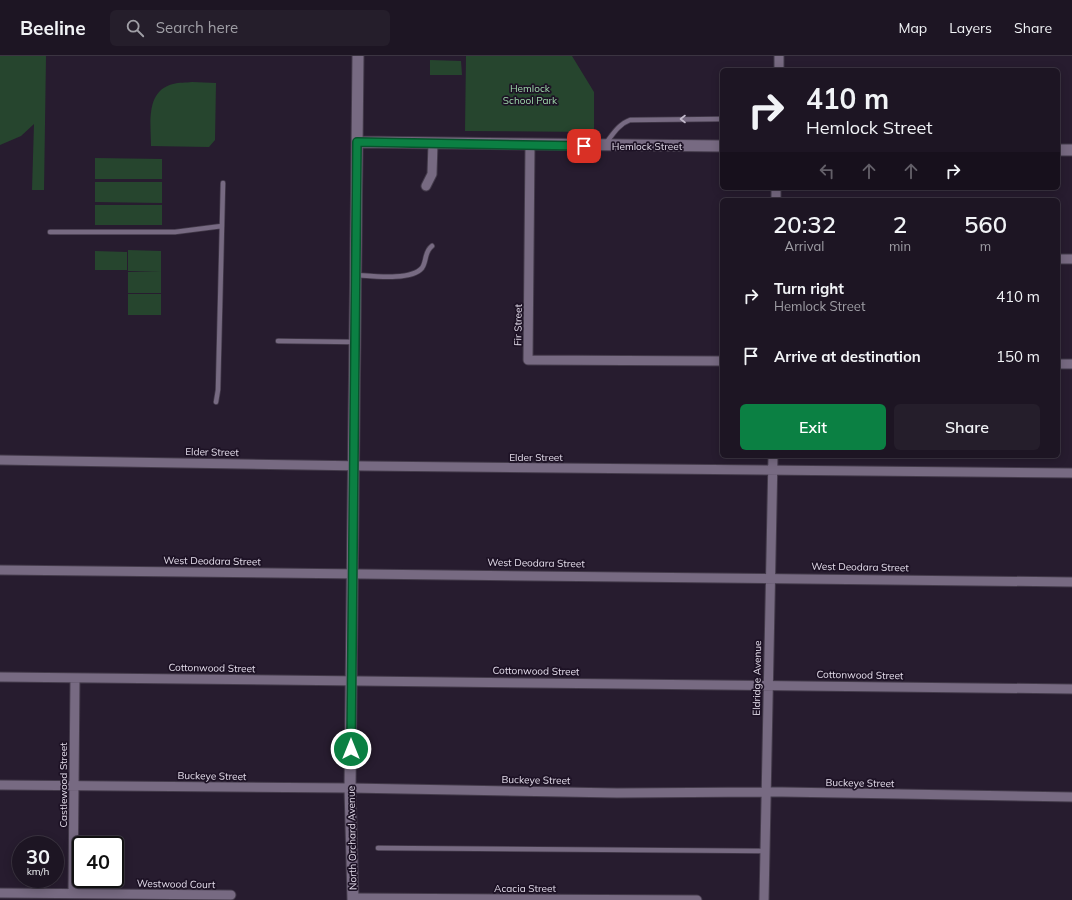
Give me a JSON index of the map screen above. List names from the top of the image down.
{
  "streets": {
    "street": [
      "Hemlock Street",
      "Fir Street",
      "Elder Street",
      "West Deodara Street",
      "Cottonwood Street",
      "Eldridge Avenue",
      "Buckeye Street",
      "Castlewood Street",
      "North Orchard Avenue",
      "Westwood Court",
      "Acacia Street"
    ]
  },
  "crossings": [
    ["Hemlock Street", "Fir Street"],
    ["Hemlock Street", "North Orchard Avenue"],
    ["Elder Street", "Eldridge Avenue"],
    ["Elder Street", "North Orchard Avenue"],
    ["West Deodara Street", "Eldridge Avenue"],
    ["West Deodara Street", "North Orchard Avenue"],
    ["Cottonwood Street", "Eldridge Avenue"],
    ["Cottonwood Street", "Castlewood Street"],
    ["Cottonwood Street", "North Orchard Avenue"],
    ["Eldridge Avenue", "Buckeye Street"],
    ["Buckeye Street", "Castlewood Street"],
    ["Buckeye Street", "North Orchard Avenue"],
    ["Castlewood Street", "Westwood Court"],
    ["North Orchard Avenue", "Acacia Street"]
  ],
  "parks": ["Hemlock School Park"],
  "page": {
    "header": "Beeline",
    "search": "Search here",
    "nav": ["Map", "Layers", "Share"],
    "turn": ["410 m", "Hemlock Street"],
    "eta": [
      "20:32",
      "Arrival",
      "2",
      "min",
      "560",
      "m"
    ],
    "list": [
      {
        "name": "Turn right",
        "note": "Hemlock Street",
        "value": "410 m"
      },
      {
        "name": "Arrive at destination",
        "value": "150 m"
      }
    ],
    "buttons": ["Exit", "Share"],
    "speed": "30 km/h",
    "limit": "40"
  }
}
